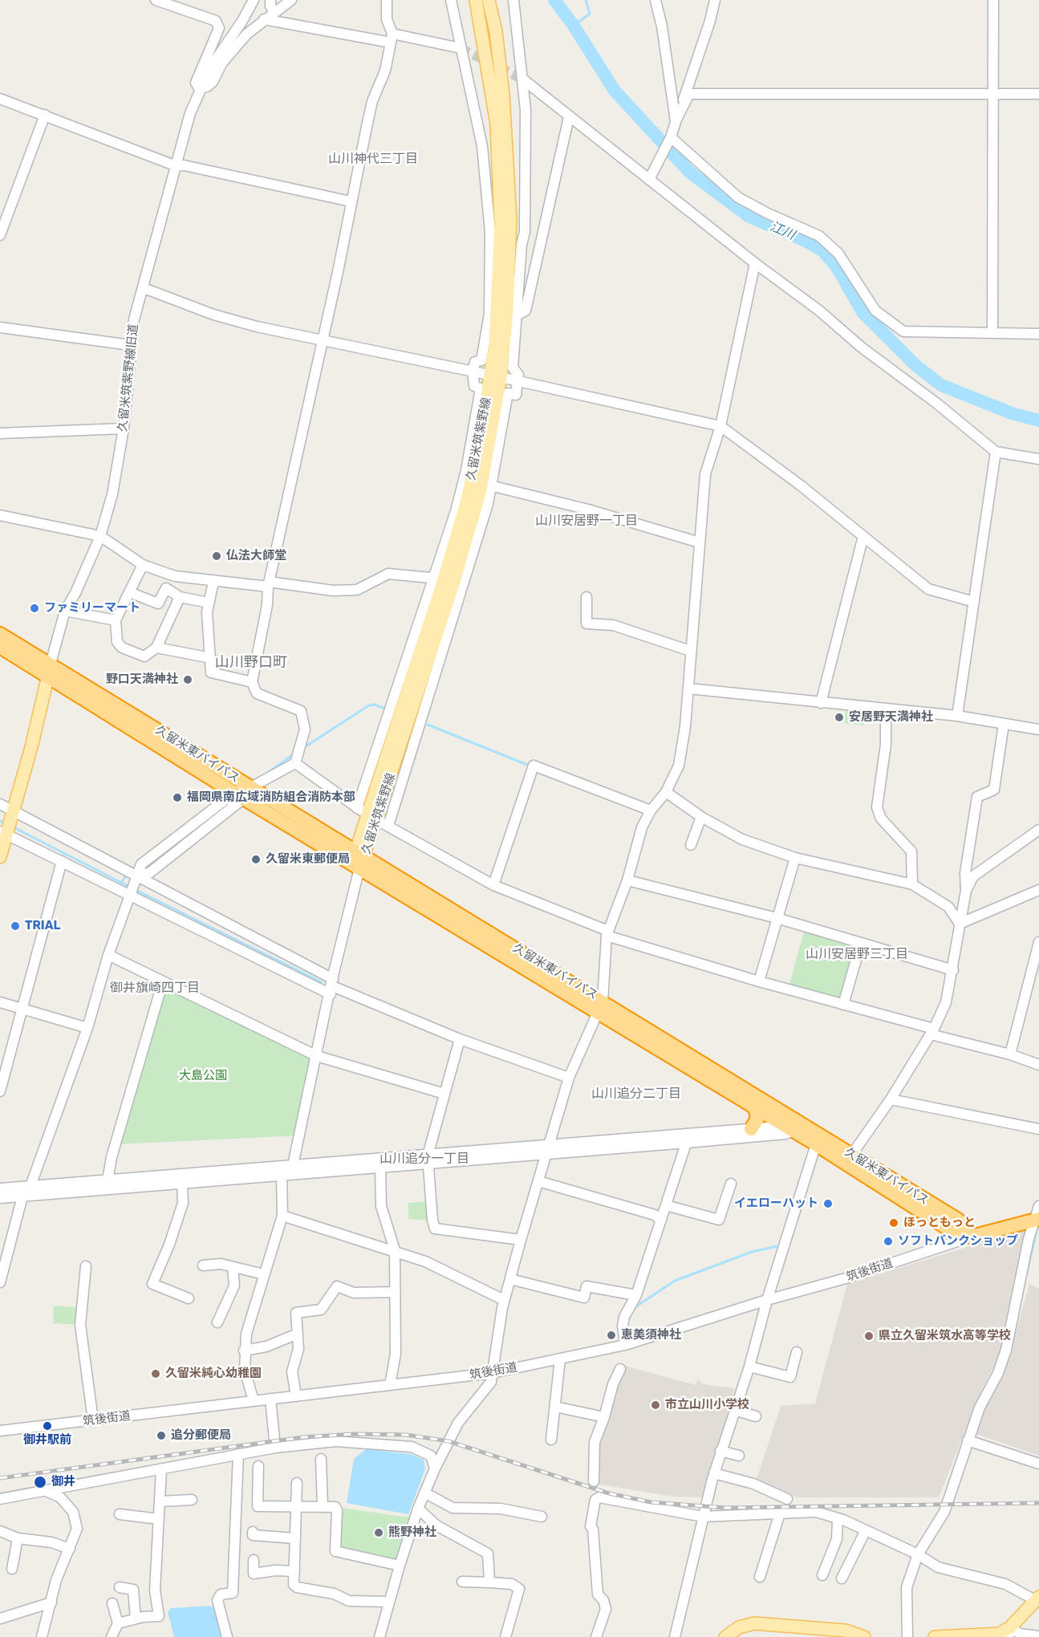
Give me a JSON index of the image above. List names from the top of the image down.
{
  "streets": {
    "highway": ["久留米東バイパス"],
    "main road": ["久留米筑紫野線"],
    "street": ["久留米筑紫野線旧道", "筑後街道"]
  },
  "crossings": [
    ["久留米筑紫野線旧道", "久留米東バイパス"],
    ["久留米筑紫野線", "久留米東バイパス"],
    ["久留米東バイパス", "筑後街道"]
  ],
  "districts": [
    "山川神代三丁目",
    "山川安居野一丁目",
    "山川野口町",
    "山川安居野三丁目",
    "御井旗崎四丁目",
    "山川追分二丁目",
    "山川追分一丁目"
  ],
  "water": ["江川"],
  "parks": ["大島公園"],
  "places": [
    "仏法大師堂",
    "ファミリーマート",
    "野口天満神社",
    "安居野天満神社",
    "福岡県南広域消防組合消防本部",
    "久留米東郵便局",
    "TRIAL",
    "イエローハット",
    "ほっともっと",
    "ソフトバンクショップ",
    "恵美須神社",
    "県立久留米筑水高等学校",
    "久留米純心幼稚園",
    "市立山川小学校",
    "御井駅前",
    "追分郵便局",
    "御井",
    "熊野神社"
  ]
}
